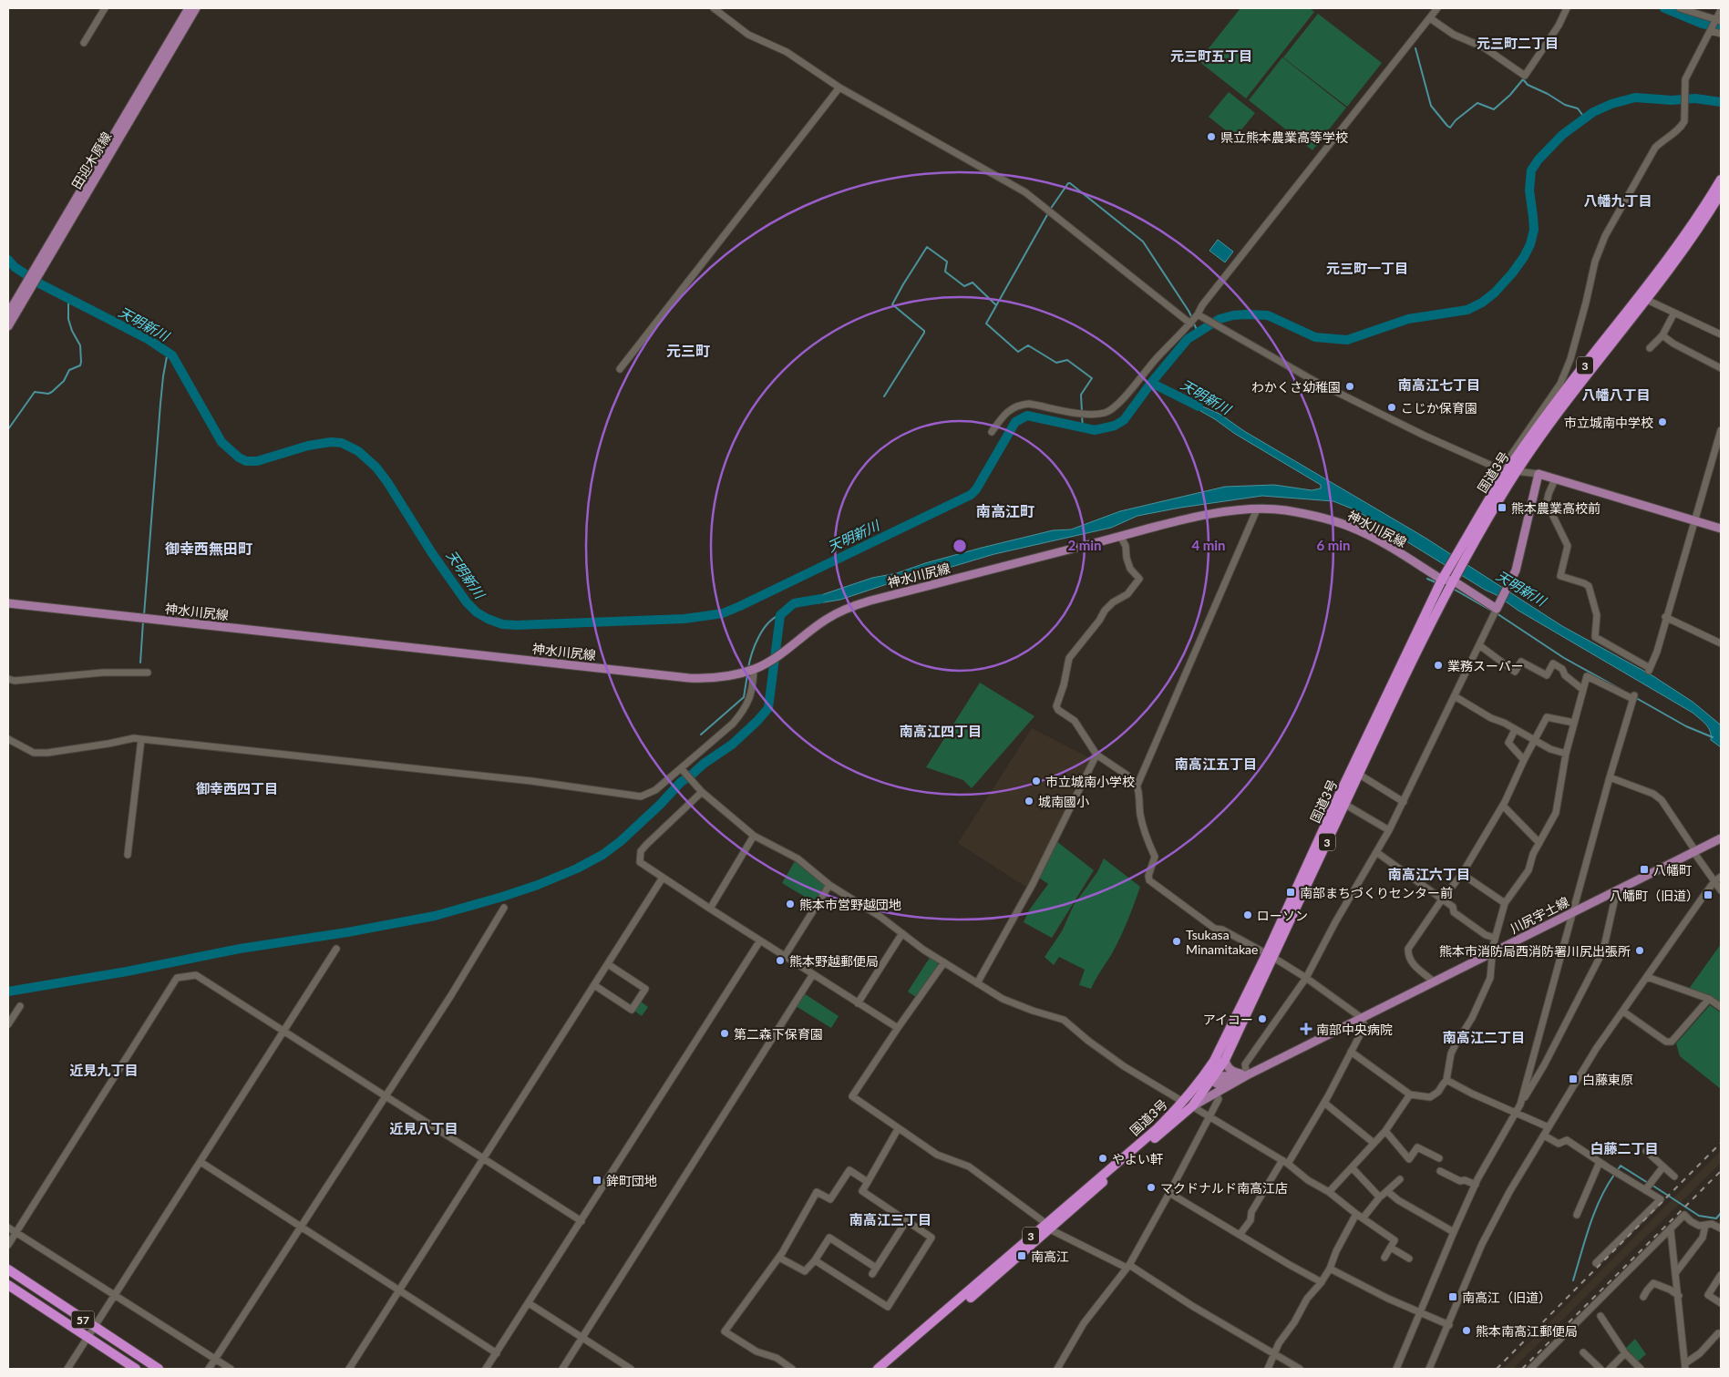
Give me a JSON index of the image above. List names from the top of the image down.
{
  "streets": {
    "highway": ["3", "国道3号", "57"],
    "main road": ["田迎木原線", "神水川尻線", "川尻宇土線"]
  },
  "crossings": [
    ["国道3号", "神水川尻線"],
    ["国道3号", "川尻宇土線"]
  ],
  "districts": [
    "元三町二丁目",
    "元三町五丁目",
    "八幡九丁目",
    "元三町一丁目",
    "元三町",
    "南高江七丁目",
    "八幡八丁目",
    "南高江町",
    "御幸西無田町",
    "南高江四丁目",
    "南高江五丁目",
    "御幸西四丁目",
    "南高江六丁目",
    "南高江二丁目",
    "近見九丁目",
    "近見八丁目",
    "白藤二丁目",
    "南高江三丁目"
  ],
  "water": ["天明新川"],
  "places": {
    "other": [
      "県立熊本農業高等学校",
      "わかくさ幼稚園",
      "こじか保育園",
      "市立城南中学校",
      "業務スーパー",
      "市立城南小学校",
      "城南國小",
      "熊本市営野越団地",
      "ローソン",
      "Tsukasa Minamitakae",
      "熊本市消防局西消防署川尻出張所",
      "熊本野越郵便局",
      "アイコー",
      "第二森下保育園",
      "やよい軒",
      "マクドナルド南高江店",
      "熊本南高江郵便局"
    ],
    "transit": [
      "熊本農業高校前",
      "八幡町",
      "南部まちづくりセンター前",
      "八幡町（旧道）",
      "白藤東原",
      "鉾町団地",
      "南高江",
      "南高江（旧道）"
    ],
    "health": ["南部中央病院"]
  },
  "rings": ["2 min", "4 min", "6 min"]
}
